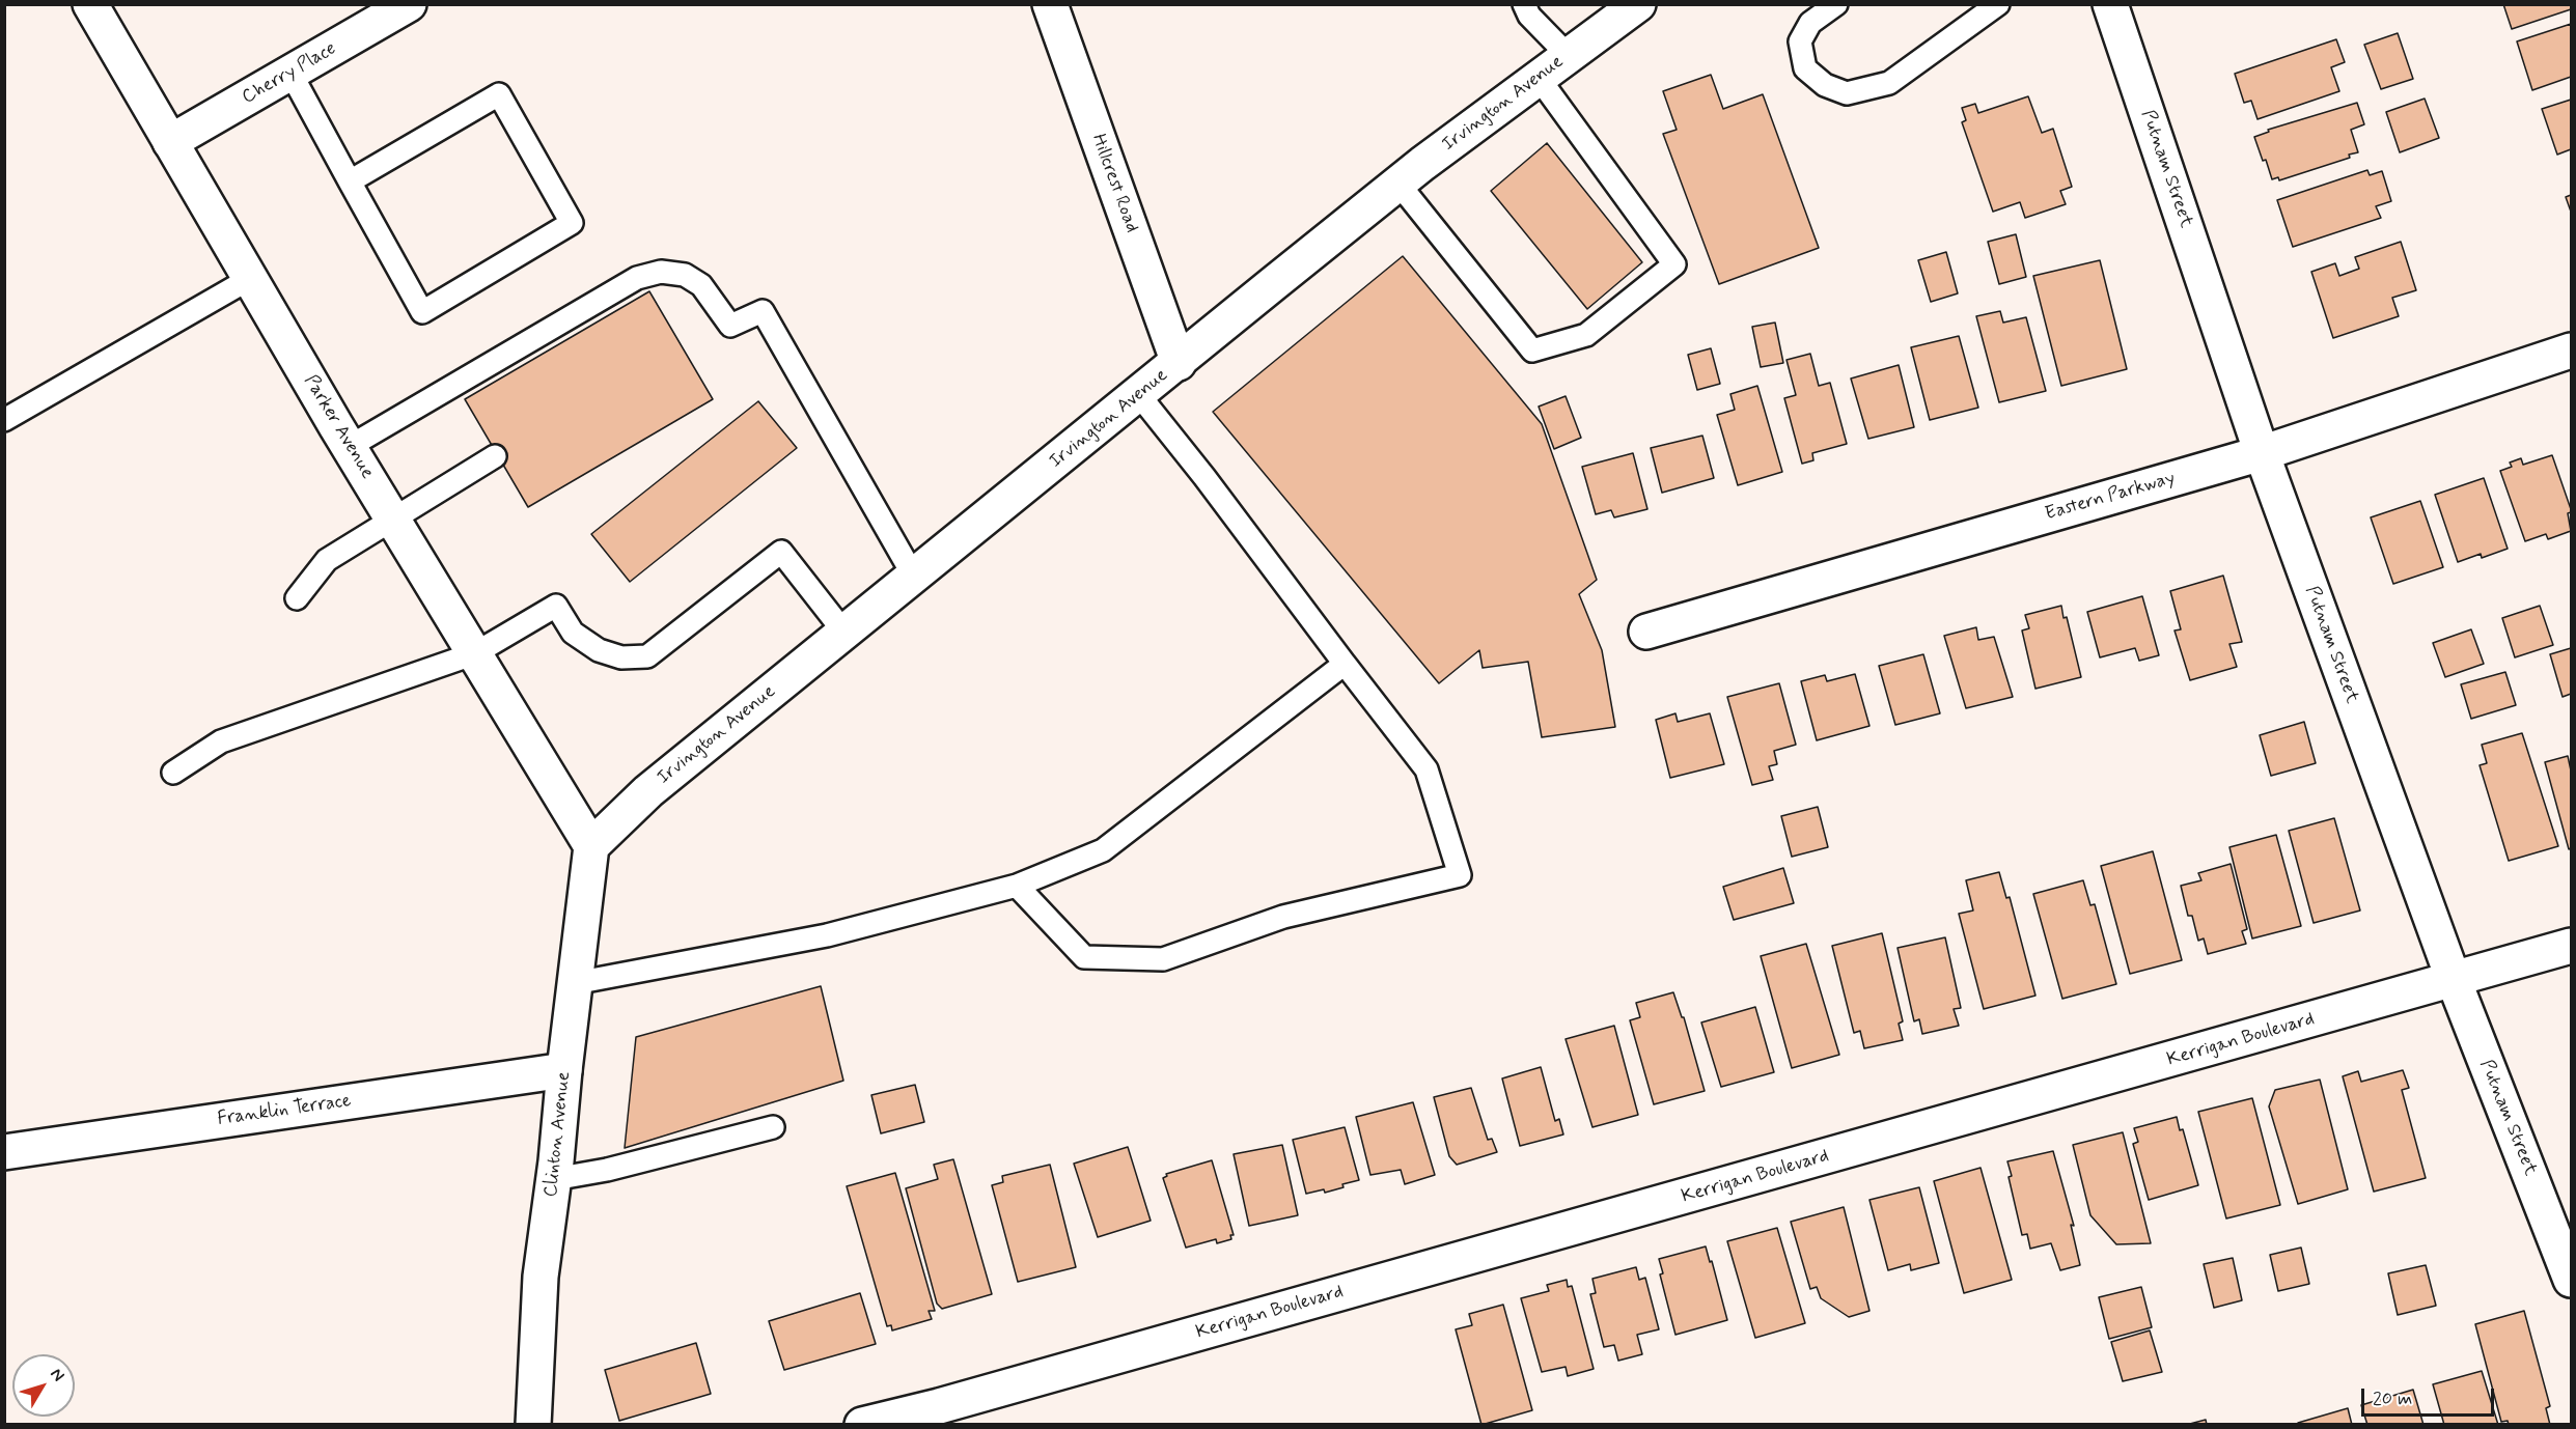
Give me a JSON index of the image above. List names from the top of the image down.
{
  "streets": {
    "street": [
      "Cherry Place",
      "Irvington Avenue",
      "Putnam Street",
      "Hillcrest Road",
      "Parker Avenue",
      "Eastern Parkway",
      "Kerrigan Boulevard",
      "Franklin Terrace",
      "Clinton Avenue"
    ]
  },
  "crossings": [
    ["Cherry Place", "Parker Avenue"],
    ["Irvington Avenue", "Hillcrest Road"],
    ["Irvington Avenue", "Parker Avenue"],
    ["Irvington Avenue", "Clinton Avenue"],
    ["Putnam Street", "Eastern Parkway"],
    ["Putnam Street", "Kerrigan Boulevard"],
    ["Parker Avenue", "Clinton Avenue"],
    ["Franklin Terrace", "Clinton Avenue"]
  ],
  "scale_bar": "20 m",
  "north": "top right"
}
